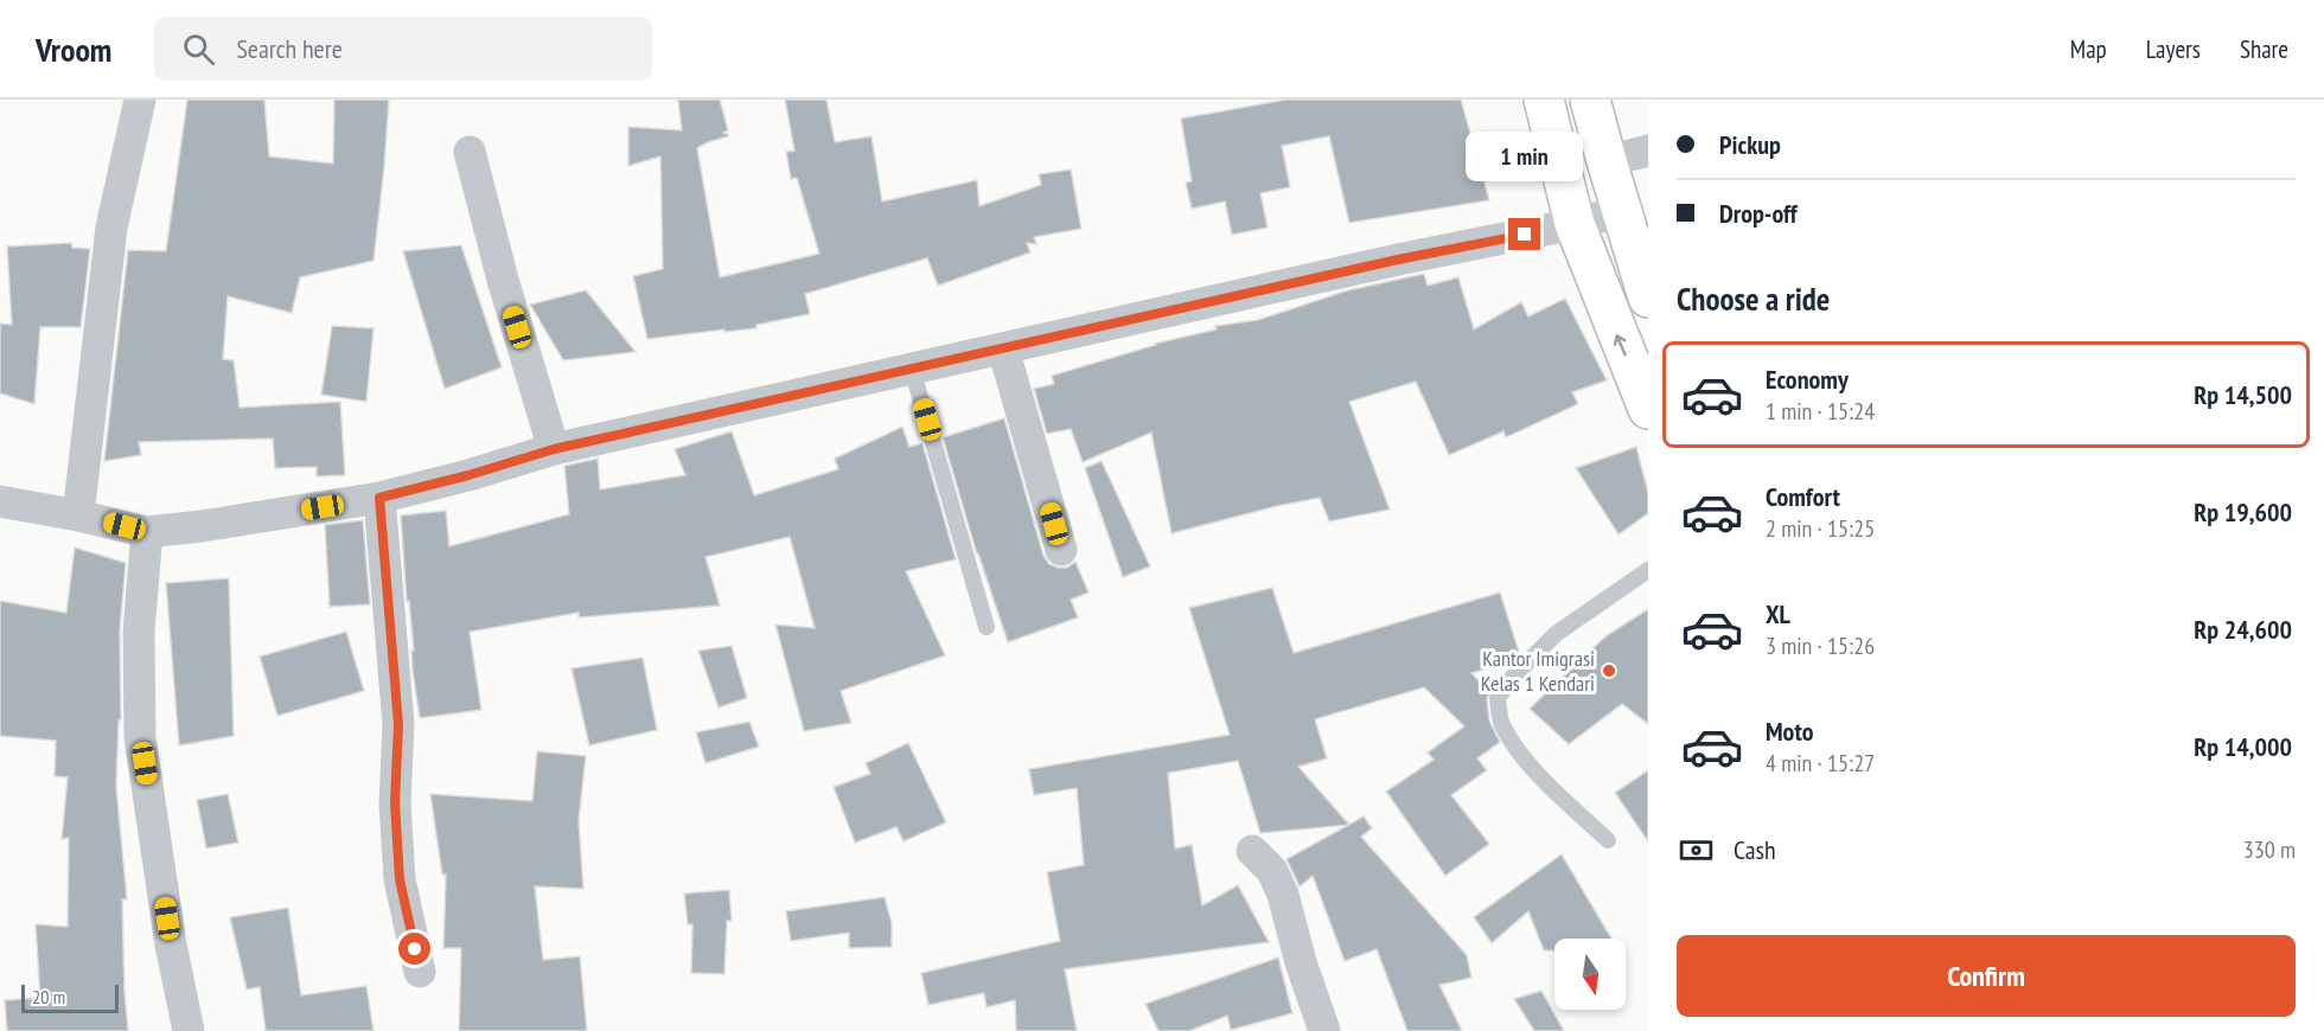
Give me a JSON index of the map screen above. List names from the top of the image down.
{
  "places": ["Kantor Imigrasi Kelas 1 Kendari"],
  "scale_bar": "20 m",
  "north": "bottom",
  "page": {
    "header": "Vroom",
    "search": "Search here",
    "nav": ["Map", "Layers", "Share"],
    "banner": ["Pickup", "Drop-off"],
    "bubble": "1 min",
    "heading": "Choose a ride",
    "list": [
      {
        "name": "Economy",
        "note": "1 min · 15:24",
        "value": "Rp 14,500"
      },
      {
        "name": "Comfort",
        "note": "2 min · 15:25",
        "value": "Rp 19,600"
      },
      {
        "name": "XL",
        "note": "3 min · 15:26",
        "value": "Rp 24,600"
      },
      {
        "name": "Moto",
        "note": "4 min · 15:27",
        "value": "Rp 14,000"
      }
    ],
    "pay": ["Cash", "330 m"],
    "buttons": "Confirm",
    "scale": "20 m"
  }
}
